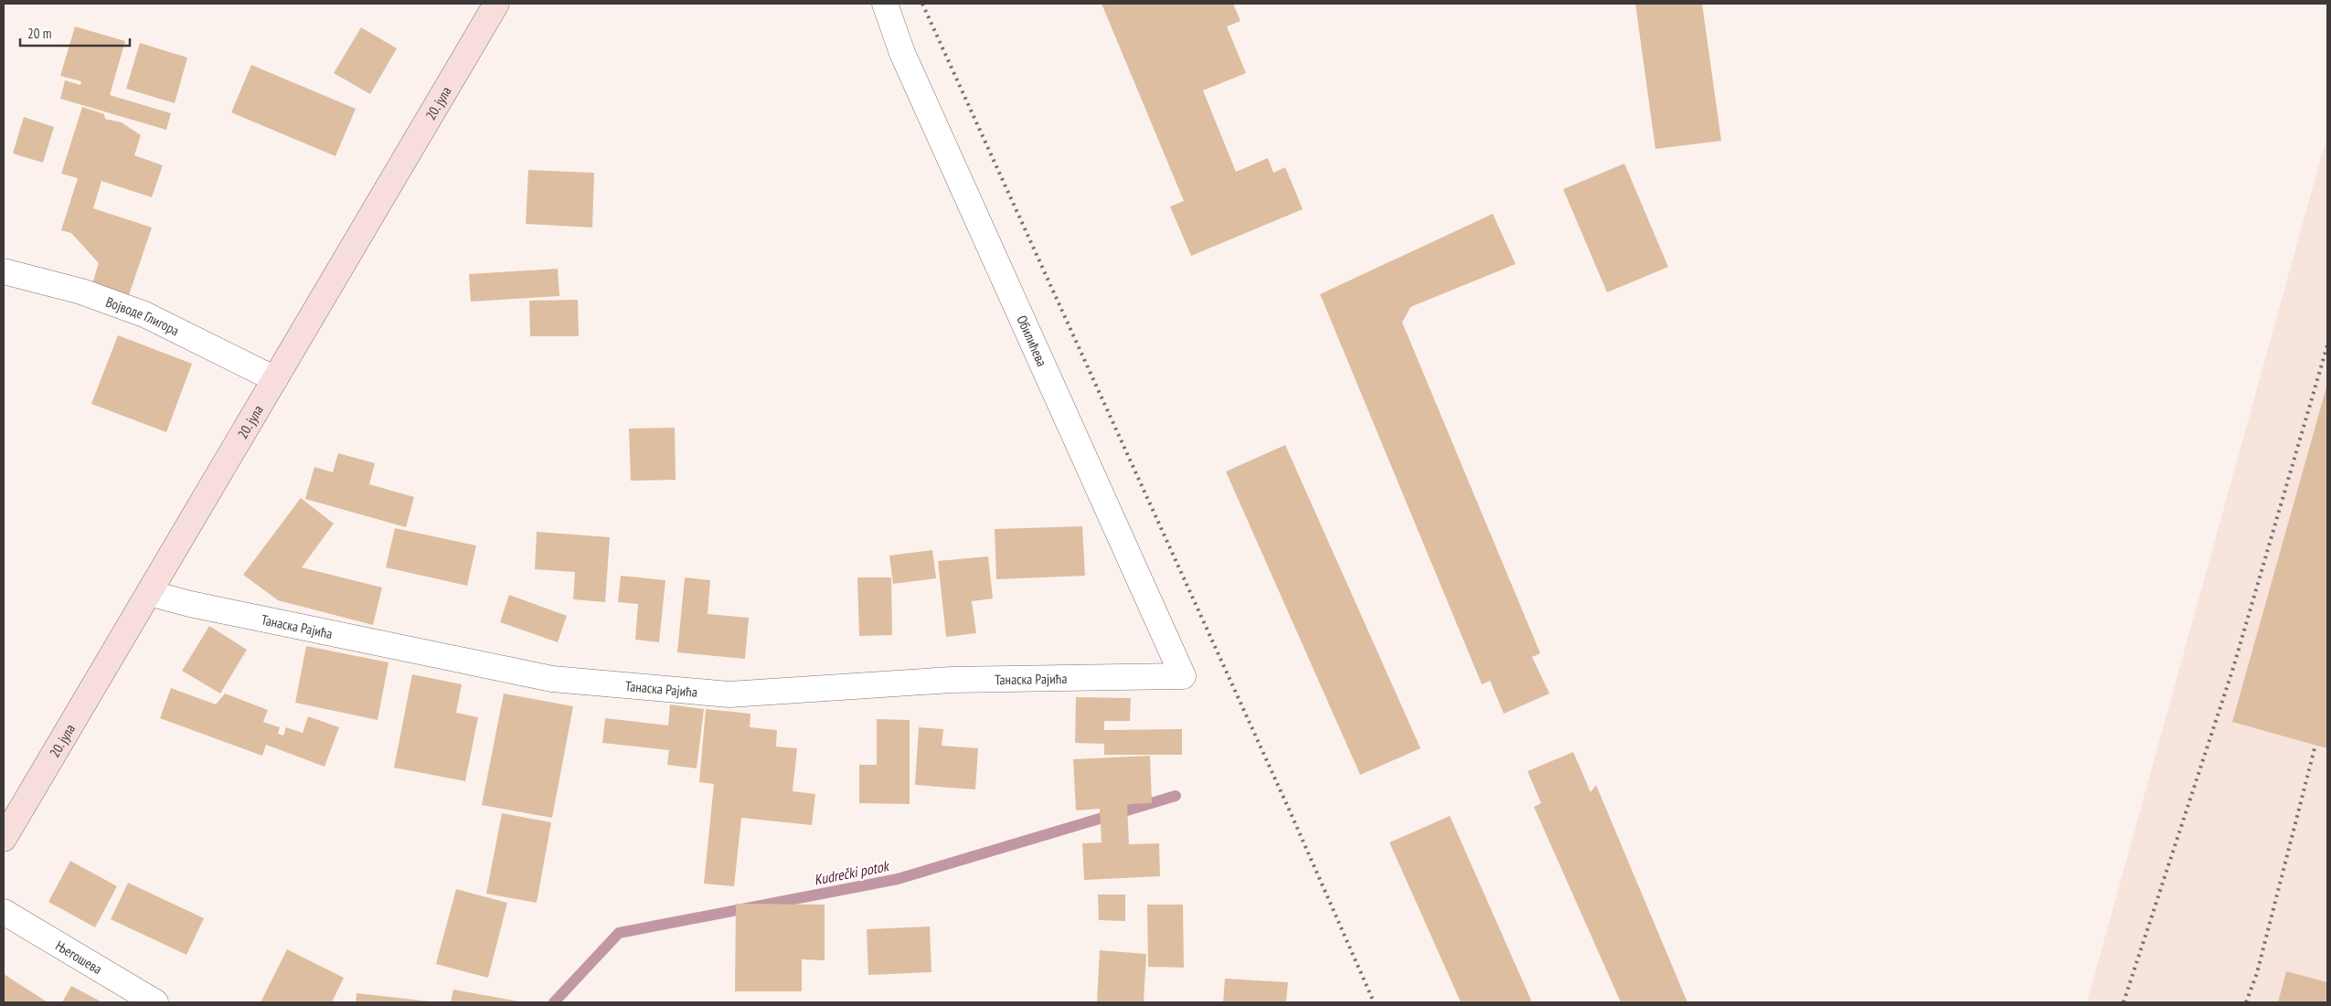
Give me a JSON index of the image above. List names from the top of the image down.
{
  "streets": {
    "main road": ["20. јула"],
    "street": [
      "Војводе Глигора",
      "Обилићева",
      "Танаска Рајића",
      "Његошева"
    ]
  },
  "crossings": [
    ["20. јула", "Војводе Глигора"],
    ["20. јула", "Танаска Рајића"],
    ["Обилићева", "Танаска Рајића"]
  ],
  "water": ["Kudrečki potok"],
  "scale_bar": "20 m"
}
